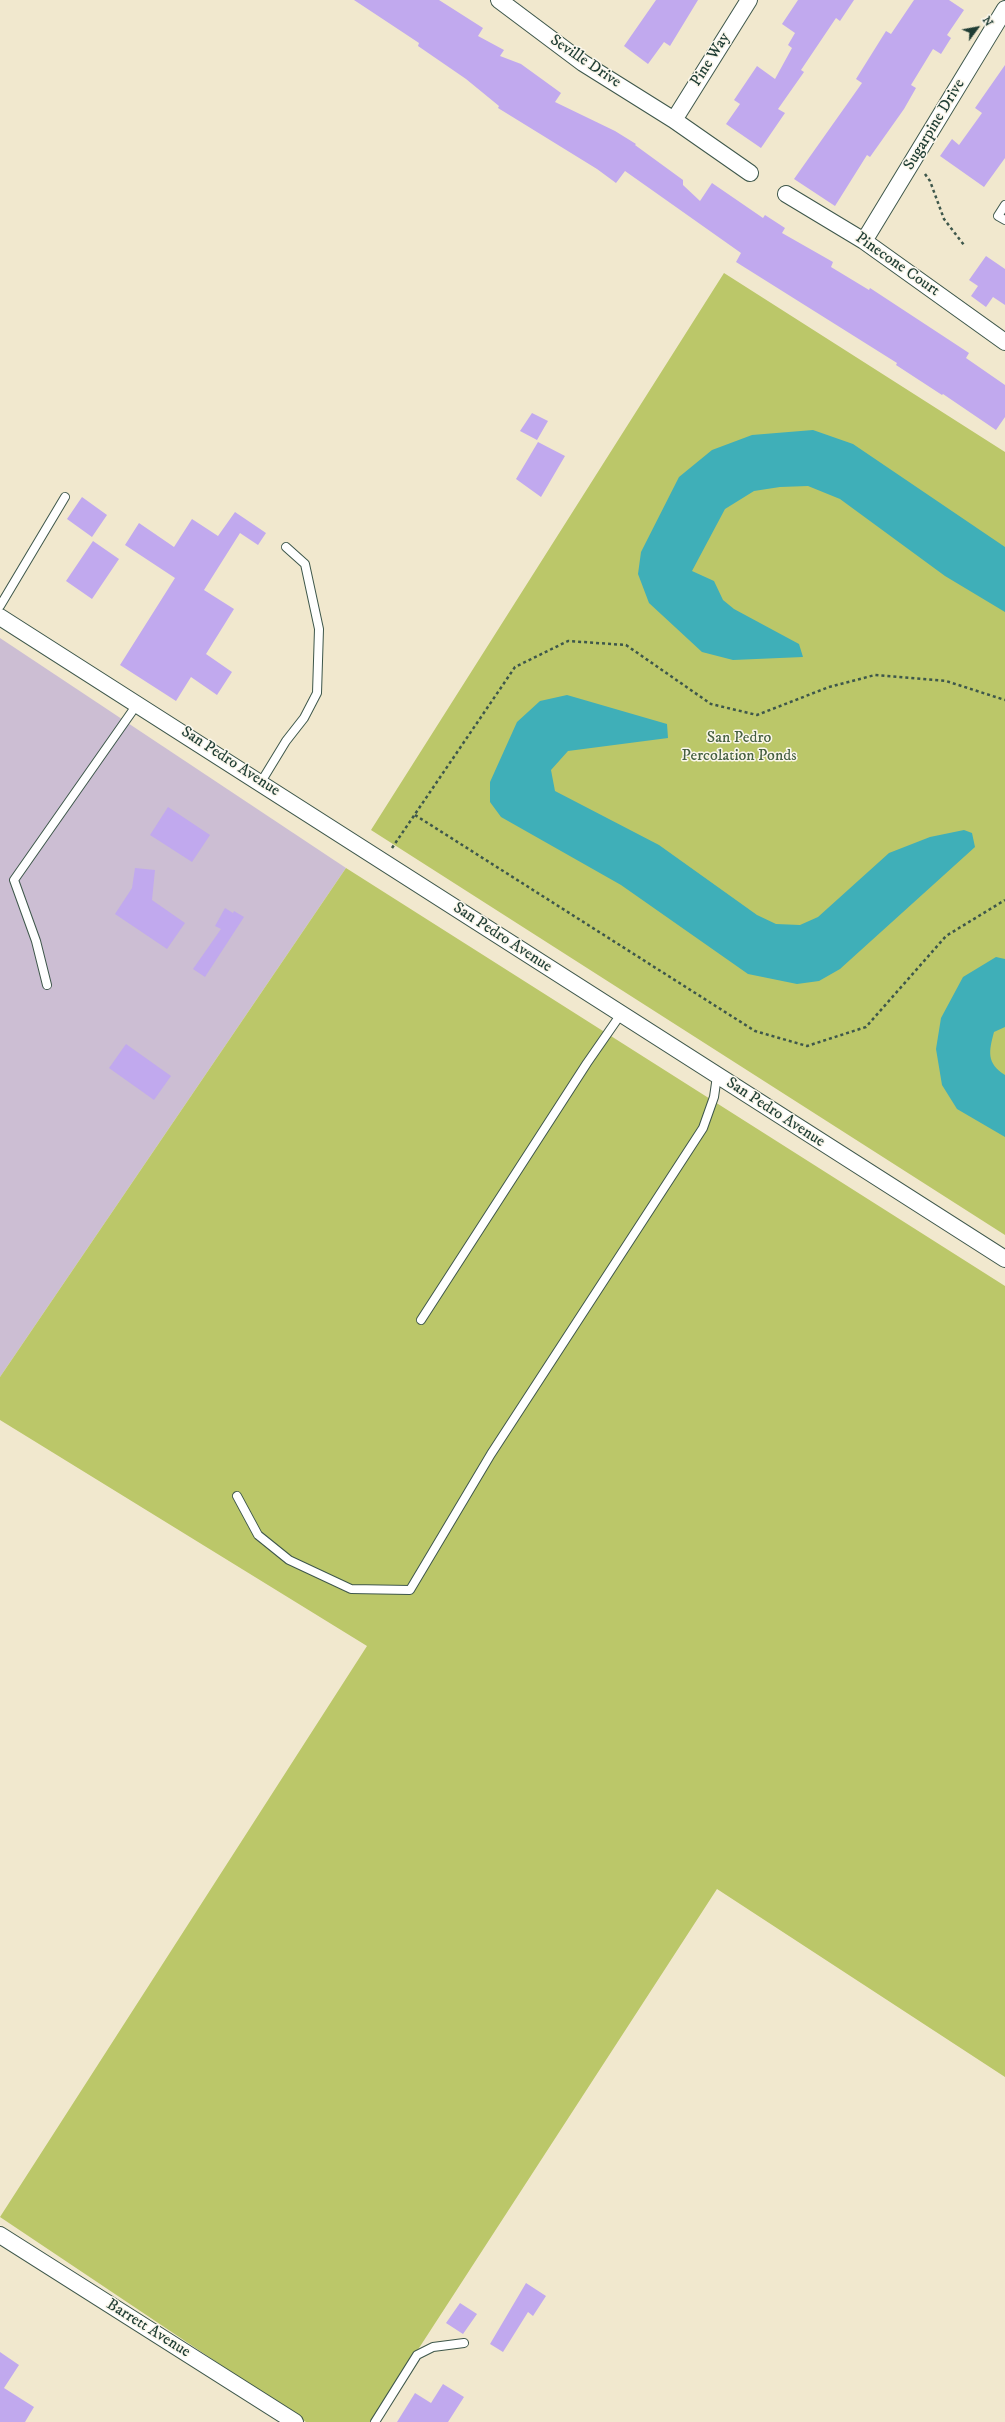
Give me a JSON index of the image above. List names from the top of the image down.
{
  "streets": {
    "street": [
      "Pine Way",
      "Seville Drive",
      "Sugarpine Drive",
      "Pinecone Court",
      "San Pedro Avenue",
      "Barrett Avenue"
    ]
  },
  "crossings": [
    ["Pine Way", "Seville Drive"],
    ["Sugarpine Drive", "Pinecone Court"]
  ],
  "parks": ["San Pedro Percolation Ponds"],
  "north": "top right"
}
